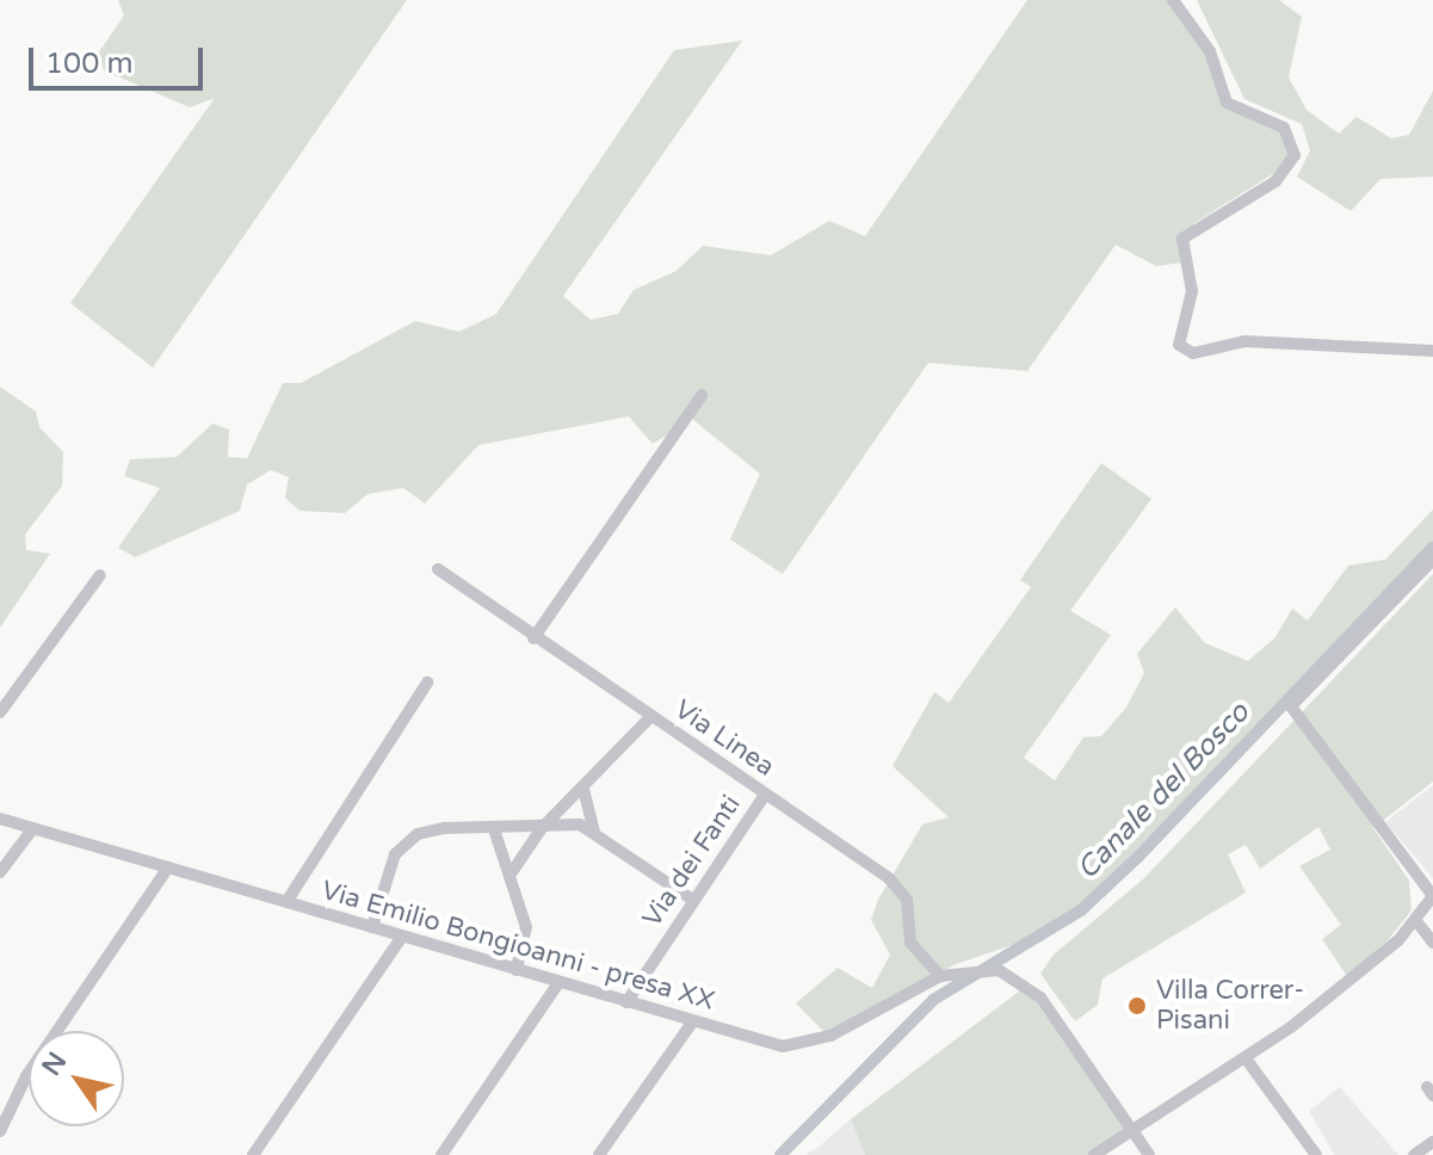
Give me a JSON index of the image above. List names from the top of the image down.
{
  "streets": {
    "street": ["Via Linea", "Via dei Fanti", "Via Emilio Bongioanni - presa XX"]
  },
  "crossings": [
    ["Via Linea", "Via dei Fanti"],
    ["Via Linea", "Via Emilio Bongioanni - presa XX"],
    ["Via dei Fanti", "Via Emilio Bongioanni - presa XX"]
  ],
  "water": ["Canale del Bosco"],
  "places": ["Villa Correr- Pisani"],
  "scale_bar": "100 m",
  "north": "top left"
}
